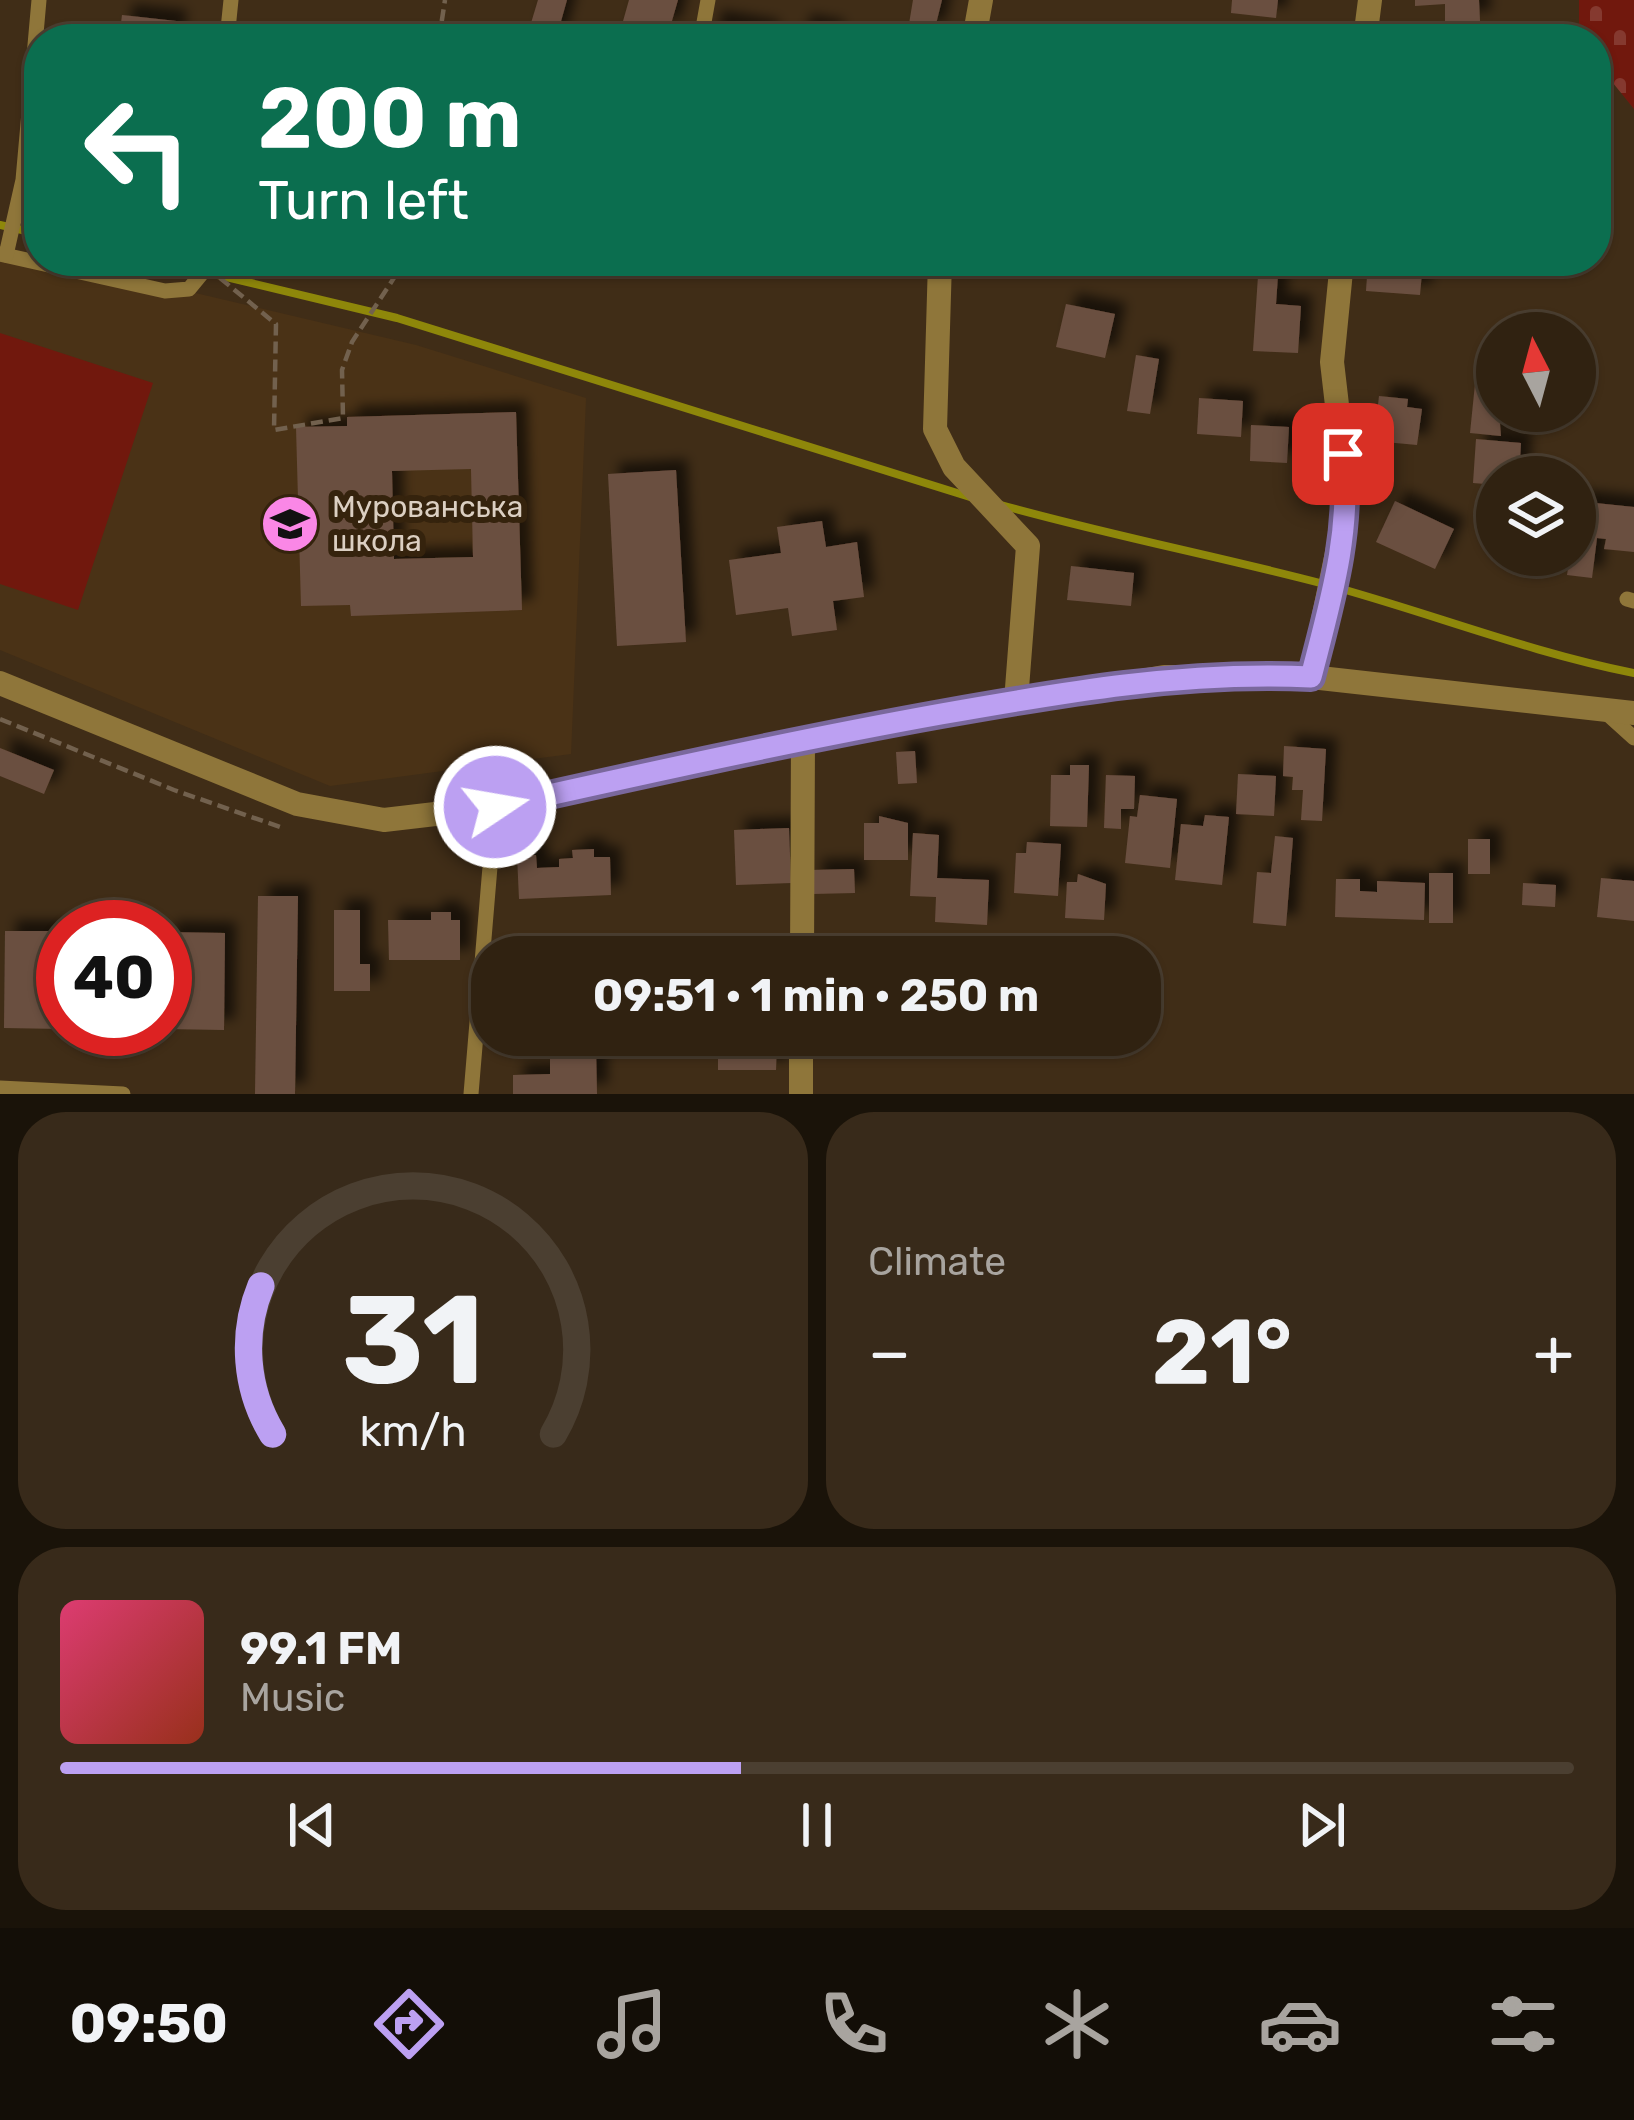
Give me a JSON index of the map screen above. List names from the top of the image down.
{
  "places": {
    "school or university": ["Мурованська школа"]
  },
  "north": "top",
  "page": {
    "turn": ["200 m", "Turn left"],
    "limit": "40",
    "trip": "09:51 · 1 min · 250 m",
    "tile": "Climate",
    "heat": ["−", "21°", "+"],
    "song": ["99.1 FM", "Music"],
    "tabs": "09:50",
    "gauge": ["31", "km/h"]
  }
}
